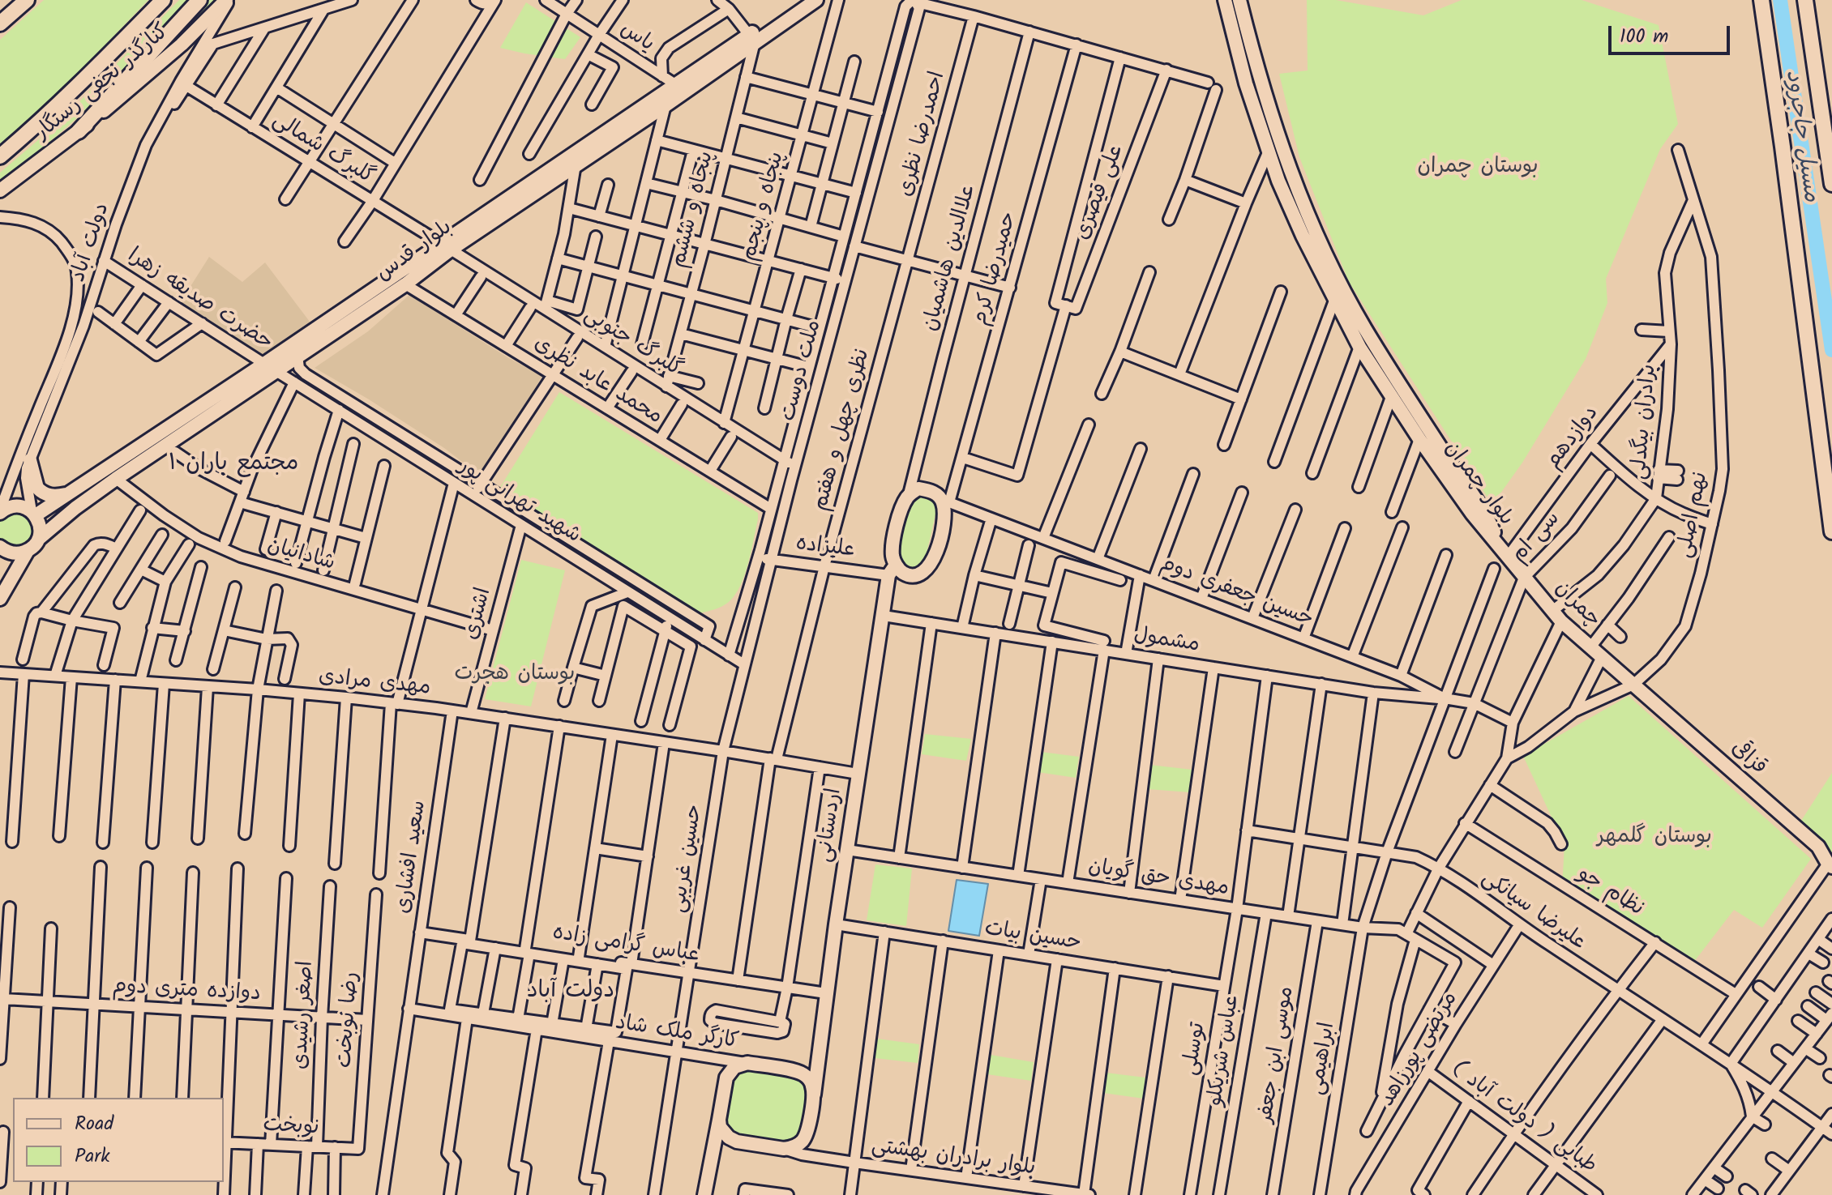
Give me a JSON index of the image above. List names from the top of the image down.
{
  "streets": {
    "main road": [
      "کنارگذر نجفی رستگار",
      "بلوار قدس",
      "بلوار چمران",
      "چمران",
      "قزاقی",
      "اردستانی"
    ],
    "street": [
      "یاس",
      "احمدرضا نظری",
      "گلبرگ شمالی",
      "علی قیصری",
      "پنجاه و پنجم",
      "پنجاه و ششم",
      "دولت آباد",
      "علاالدین هاشمیان",
      "حمیدرضا کرم",
      "حضرت صدیقه زهرا",
      "گلبرگ جنوبی",
      "ملت دوست",
      "محمد عابد نظری",
      "برادران بیگدلی",
      "نظری چهل و هفتم",
      "دوازدهم",
      "شهید تهرانی پور",
      "نهم اصلی",
      "سی ام",
      "علیزاده",
      "شادانیان",
      "حسین جعفری دوم",
      "اشتری",
      "مشمول",
      "مهدی مرادی",
      "سعید افشاری",
      "حسین غریبی",
      "مهدی حق گویان",
      "نظام جو",
      "علیرضا سیانکی",
      "حسین بیات",
      "عباس گرامی زاده",
      "دوازده متری دوم",
      "اصغر رشیدی",
      "رضا نوبخت",
      "کارگر ملک شاد",
      "توسلی",
      "مرتضی پورزاهد",
      "عباس شریکلو",
      "موسی ابن جعفر",
      "ابراهیمی",
      "طبایی ( دولت آباد )",
      "نوبخت",
      "بلوار برادران بهشتی"
    ]
  },
  "crossings": [
    ["یاس", "بلوار قدس"],
    ["کنارگذر نجفی رستگار", "دولت آباد"],
    ["احمدرضا نظری", "نظری چهل و هفتم"],
    ["گلبرگ شمالی", "بلوار قدس"],
    ["گلبرگ شمالی", "گلبرگ جنوبی"],
    ["پنجاه و پنجم", "گلبرگ جنوبی"],
    ["پنجاه و ششم", "بلوار قدس"],
    ["پنجاه و ششم", "گلبرگ جنوبی"],
    ["دولت آباد", "بلوار قدس"],
    ["دولت آباد", "حضرت صدیقه زهرا"],
    ["بلوار قدس", "حضرت صدیقه زهرا"],
    ["بلوار قدس", "گلبرگ جنوبی"],
    ["بلوار قدس", "محمد عابد نظری"],
    ["بلوار قدس", "شهید تهرانی پور"],
    ["بلوار قدس", "شادانیان"],
    ["علاالدین هاشمیان", "اردستانی"],
    ["حمیدرضا کرم", "حسین جعفری دوم"],
    ["حضرت صدیقه زهرا", "شهید تهرانی پور"],
    ["گلبرگ جنوبی", "ملت دوست"],
    ["ملت دوست", "محمد عابد نظری"],
    ["ملت دوست", "شهید تهرانی پور"],
    ["ملت دوست", "علیزاده"],
    ["ملت دوست", "مهدی مرادی"],
    ["ملت دوست", "حسین غریبی"],
    ["برادران بیگدلی", "دوازدهم"],
    ["برادران بیگدلی", "نهم اصلی"],
    ["برادران بیگدلی", "چمران"],
    ["نظری چهل و هفتم", "علیزاده"],
    ["نظری چهل و هفتم", "مهدی مرادی"],
    ["نظری چهل و هفتم", "عباس گرامی زاده"],
    ["دوازدهم", "بلوار چمران"],
    ["دوازدهم", "چمران"],
    ["بلوار چمران", "چمران"],
    ["شهید تهرانی پور", "اشتری"],
    ["نهم اصلی", "چمران"],
    ["نهم اصلی", "قزاقی"],
    ["سی ام", "حسین جعفری دوم"],
    ["سی ام", "چمران"],
    ["علیزاده", "اردستانی"],
    ["شادانیان", "اشتری"],
    ["حسین جعفری دوم", "مشمول"],
    ["حسین جعفری دوم", "ابراهیمی"],
    ["چمران", "قزاقی"],
    ["اشتری", "مهدی مرادی"],
    ["مشمول", "اردستانی"],
    ["مشمول", "توسلی"],
    ["مشمول", "ابراهیمی"],
    ["مهدی مرادی", "اردستانی"],
    ["مهدی مرادی", "سعید افشاری"],
    ["مهدی مرادی", "حسین غریبی"],
    ["اردستانی", "مهدی حق گویان"],
    ["اردستانی", "حسین بیات"],
    ["اردستانی", "عباس گرامی زاده"],
    ["اردستانی", "کارگر ملک شاد"],
    ["اردستانی", "بلوار برادران بهشتی"],
    ["سعید افشاری", "عباس گرامی زاده"],
    ["سعید افشاری", "کارگر ملک شاد"],
    ["حسین غریبی", "عباس گرامی زاده"],
    ["حسین غریبی", "کارگر ملک شاد"],
    ["مهدی حق گویان", "توسلی"],
    ["مهدی حق گویان", "عباس شریکلو"],
    ["مهدی حق گویان", "موسی ابن جعفر"],
    ["مهدی حق گویان", "ابراهیمی"],
    ["علیرضا سیانکی", "توسلی"],
    ["علیرضا سیانکی", "مرتضی پورزاهد"],
    ["علیرضا سیانکی", "ابراهیمی"],
    ["حسین بیات", "توسلی"],
    ["دوازده متری دوم", "اصغر رشیدی"],
    ["دوازده متری دوم", "رضا نوبخت"],
    ["اصغر رشیدی", "نوبخت"],
    ["رضا نوبخت", "نوبخت"],
    ["کارگر ملک شاد", "بلوار برادران بهشتی"],
    ["مرتضی پورزاهد", "طبایی ( دولت آباد )"]
  ],
  "districts": ["مجتمع باران ١", "دولت آباد"],
  "water": ["مسیل جاجرود"],
  "parks": ["بوستان چمران", "بوستان هجرت", "بوستان گلمهر"],
  "legend": ["Road", "Park"],
  "scale_bar": "100 m"
}
